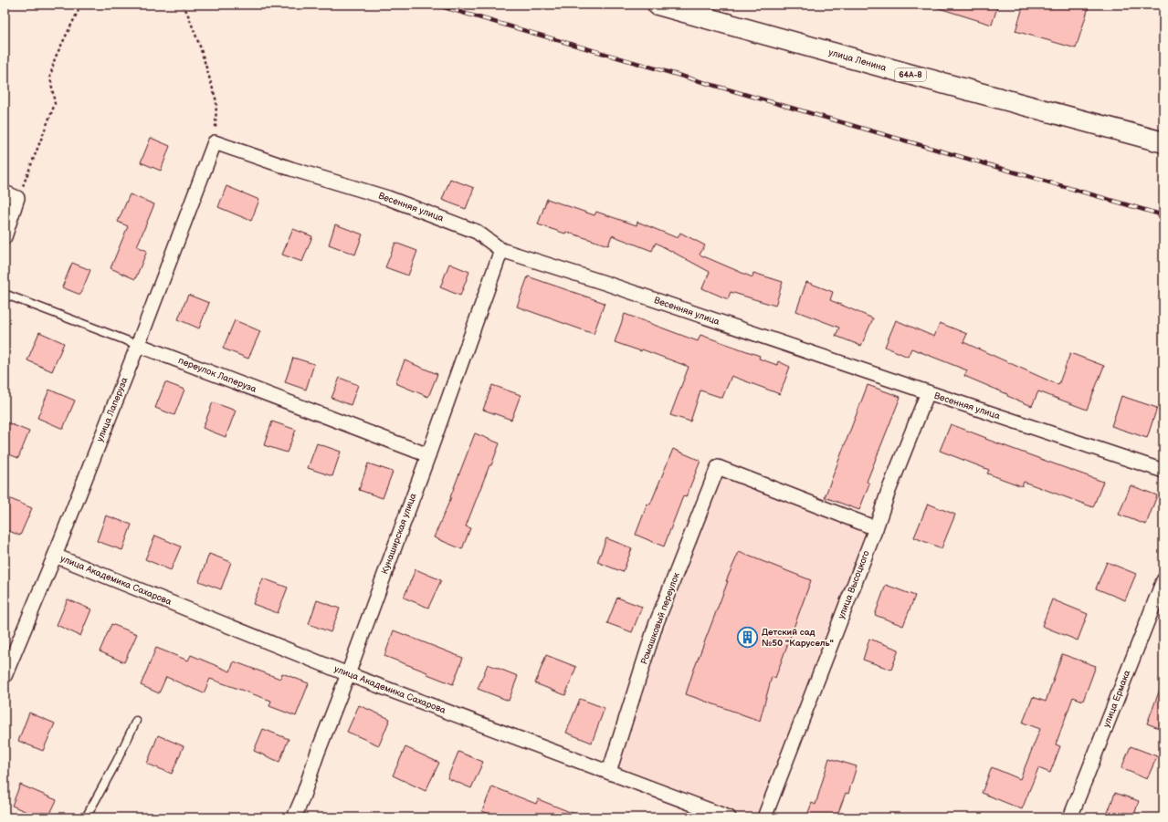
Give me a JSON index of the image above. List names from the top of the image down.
{
  "streets": {
    "main road": ["улица Ленина", "64А-8"],
    "street": [
      "Весенняя улица",
      "переулок Лаперуза",
      "улица Лаперуза",
      "Кунаширская улица",
      "улица Академика Сахарова",
      "улица Высоцкого",
      "Ромашковый переулок",
      "улица Ермака"
    ]
  },
  "crossings": [
    ["Весенняя улица", "улица Лаперуза"],
    ["Весенняя улица", "Кунаширская улица"],
    ["Весенняя улица", "улица Высоцкого"],
    ["переулок Лаперуза", "улица Лаперуза"],
    ["переулок Лаперуза", "Кунаширская улица"],
    ["улица Лаперуза", "улица Академика Сахарова"],
    ["Кунаширская улица", "улица Академика Сахарова"],
    ["улица Академика Сахарова", "Ромашковый переулок"],
    ["улица Высоцкого", "Ромашковый переулок"]
  ],
  "places": {
    "building": ["Детский сад №50 \"Карусель\""]
  }
}
